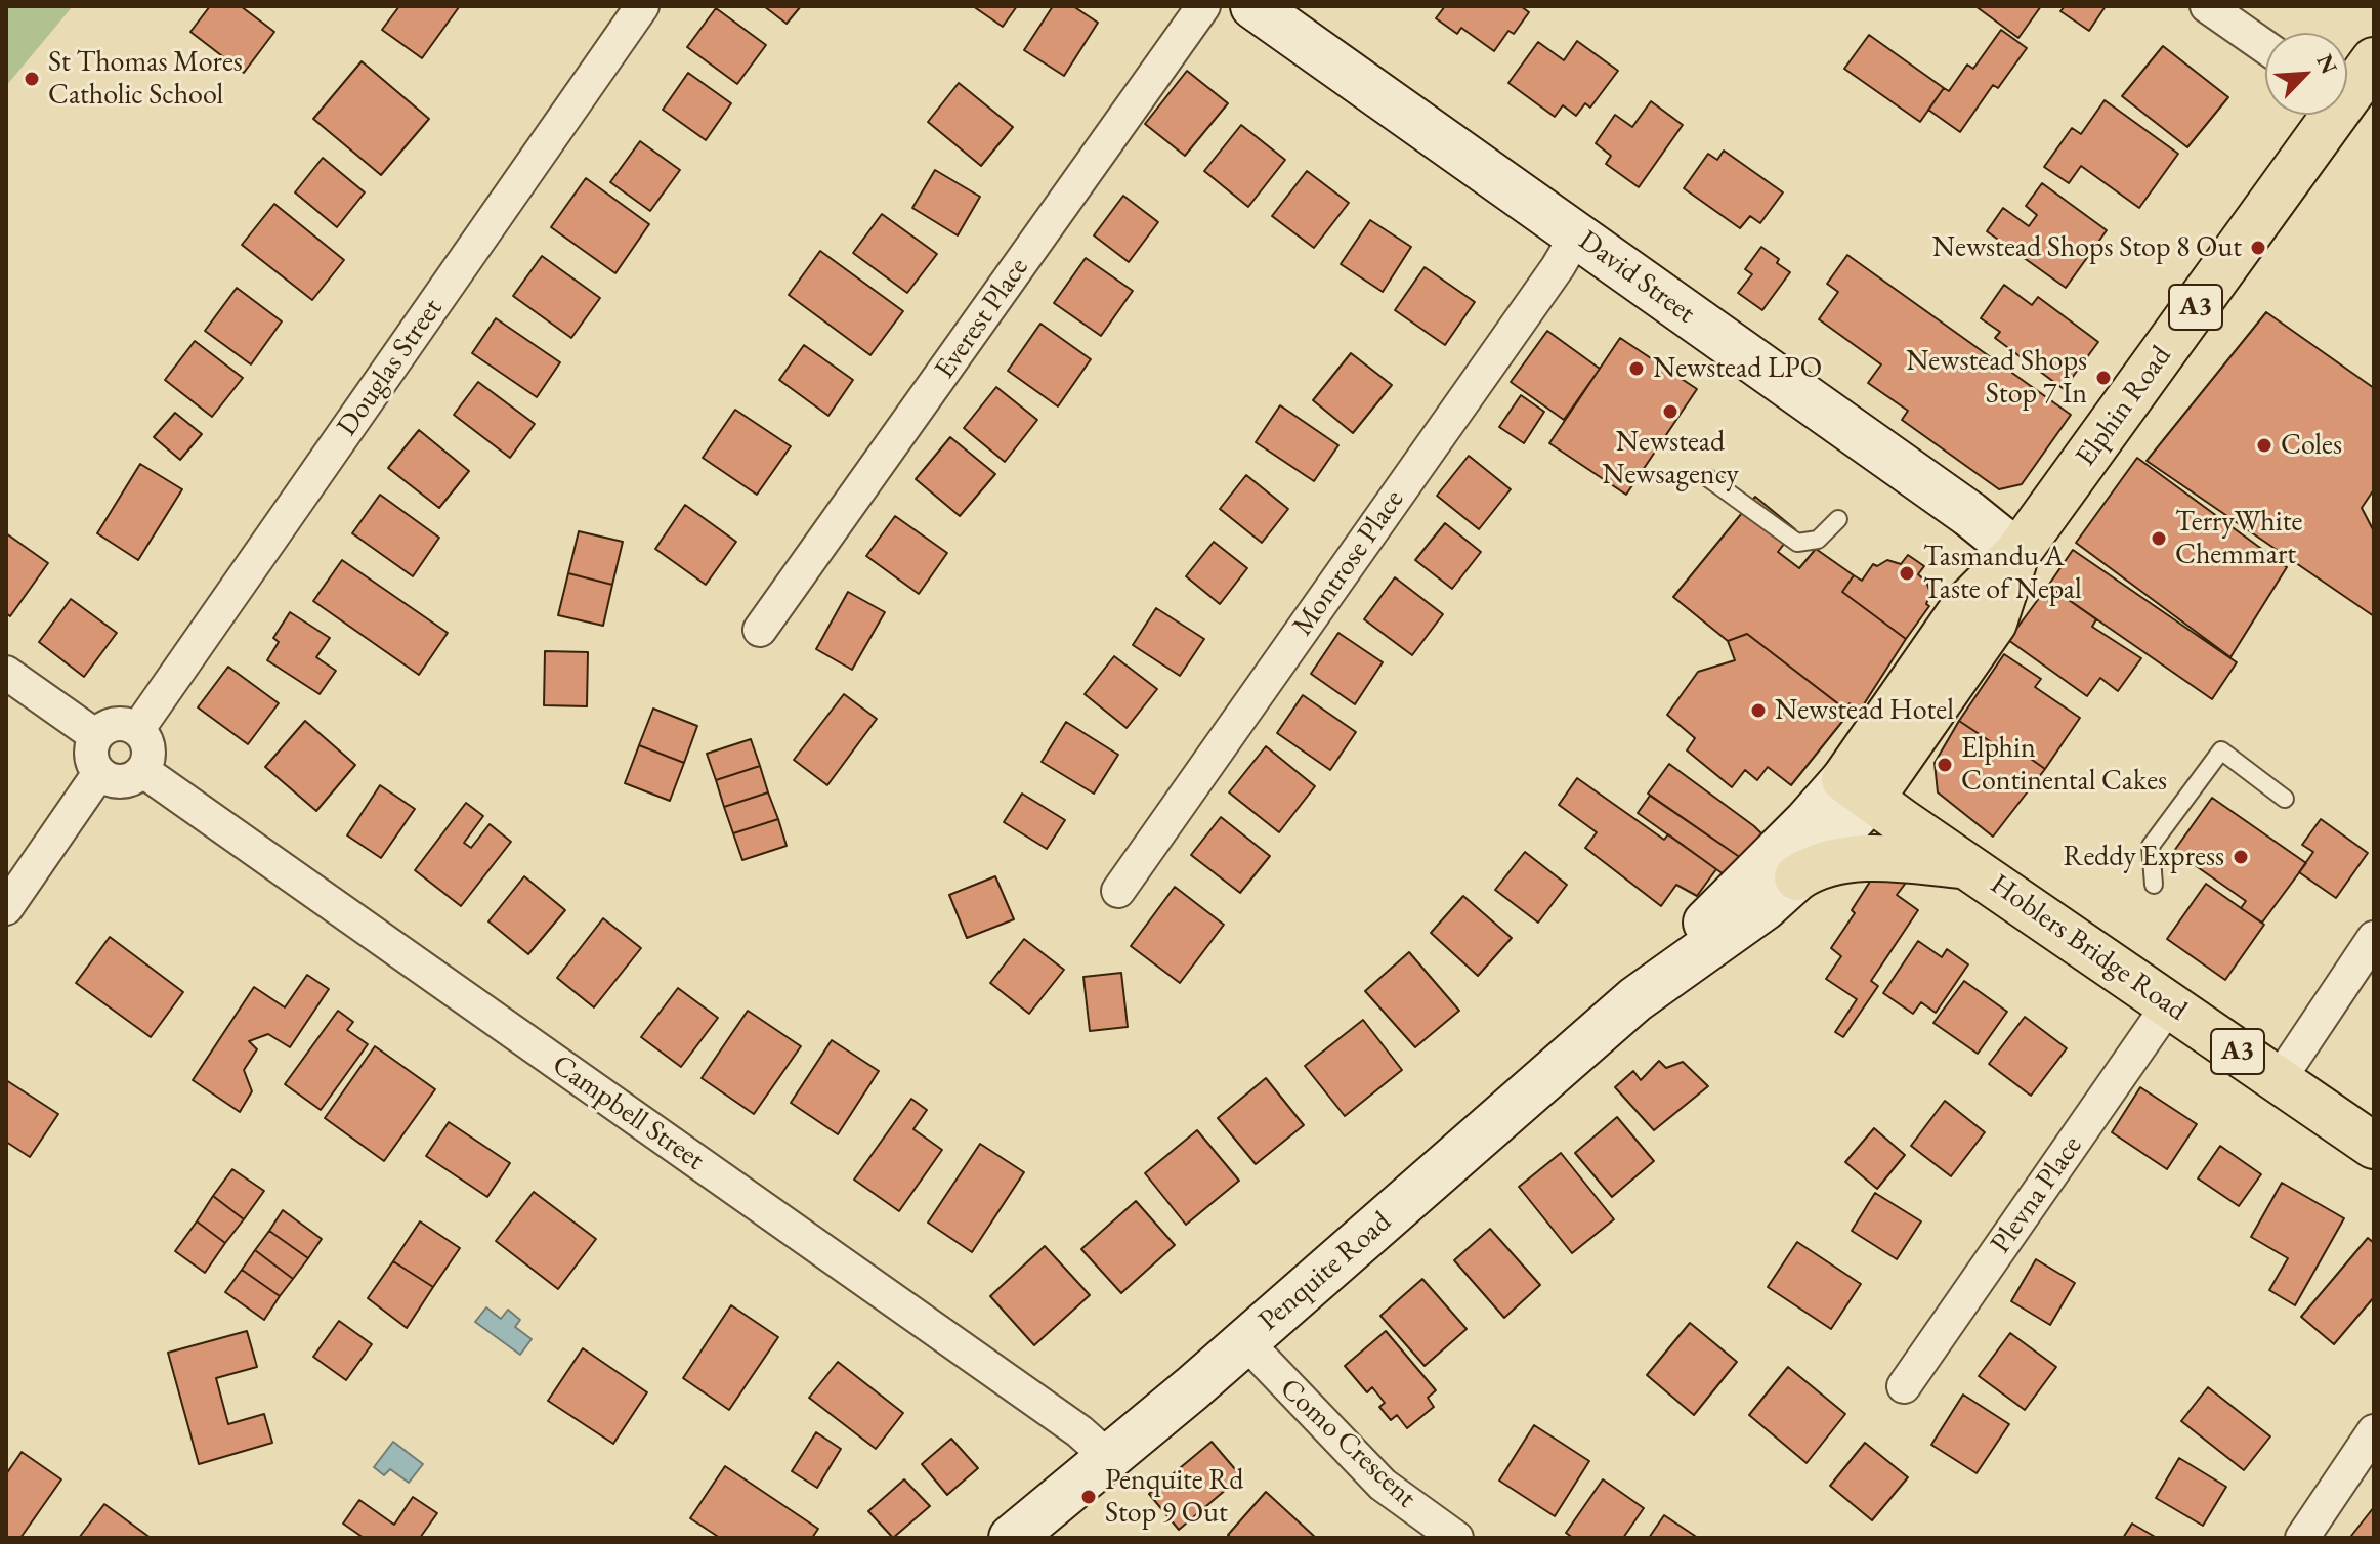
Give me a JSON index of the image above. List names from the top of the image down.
{
  "streets": {
    "highway": ["A3", "Elphin Road", "Hoblers Bridge Road"],
    "street": [
      "David Street",
      "Everest Place",
      "Douglas Street",
      "Montrose Place",
      "Campbell Street",
      "Plevna Place",
      "Penquite Road",
      "Como Crescent"
    ]
  },
  "crossings": [
    ["David Street", "Elphin Road"],
    ["David Street", "Montrose Place"],
    ["Douglas Street", "Campbell Street"],
    ["Elphin Road", "Hoblers Bridge Road"],
    ["Elphin Road", "Penquite Road"],
    ["Hoblers Bridge Road", "Plevna Place"],
    ["Hoblers Bridge Road", "Penquite Road"],
    ["Campbell Street", "Penquite Road"],
    ["Penquite Road", "Como Crescent"]
  ],
  "places": [
    "St Thomas Mores Catholic School",
    "Newstead Shops Stop 8 Out",
    "Newstead LPO",
    "Newstead Shops Stop 7 In",
    "Newstead Newsagency",
    "Coles",
    "TerryWhite Chemmart",
    "Tasmandu A Taste of Nepal",
    "Newstead Hotel",
    "Elphin Continental Cakes",
    "Reddy Express",
    "Penquite Rd Stop 9 Out"
  ],
  "north": "top right"
}
